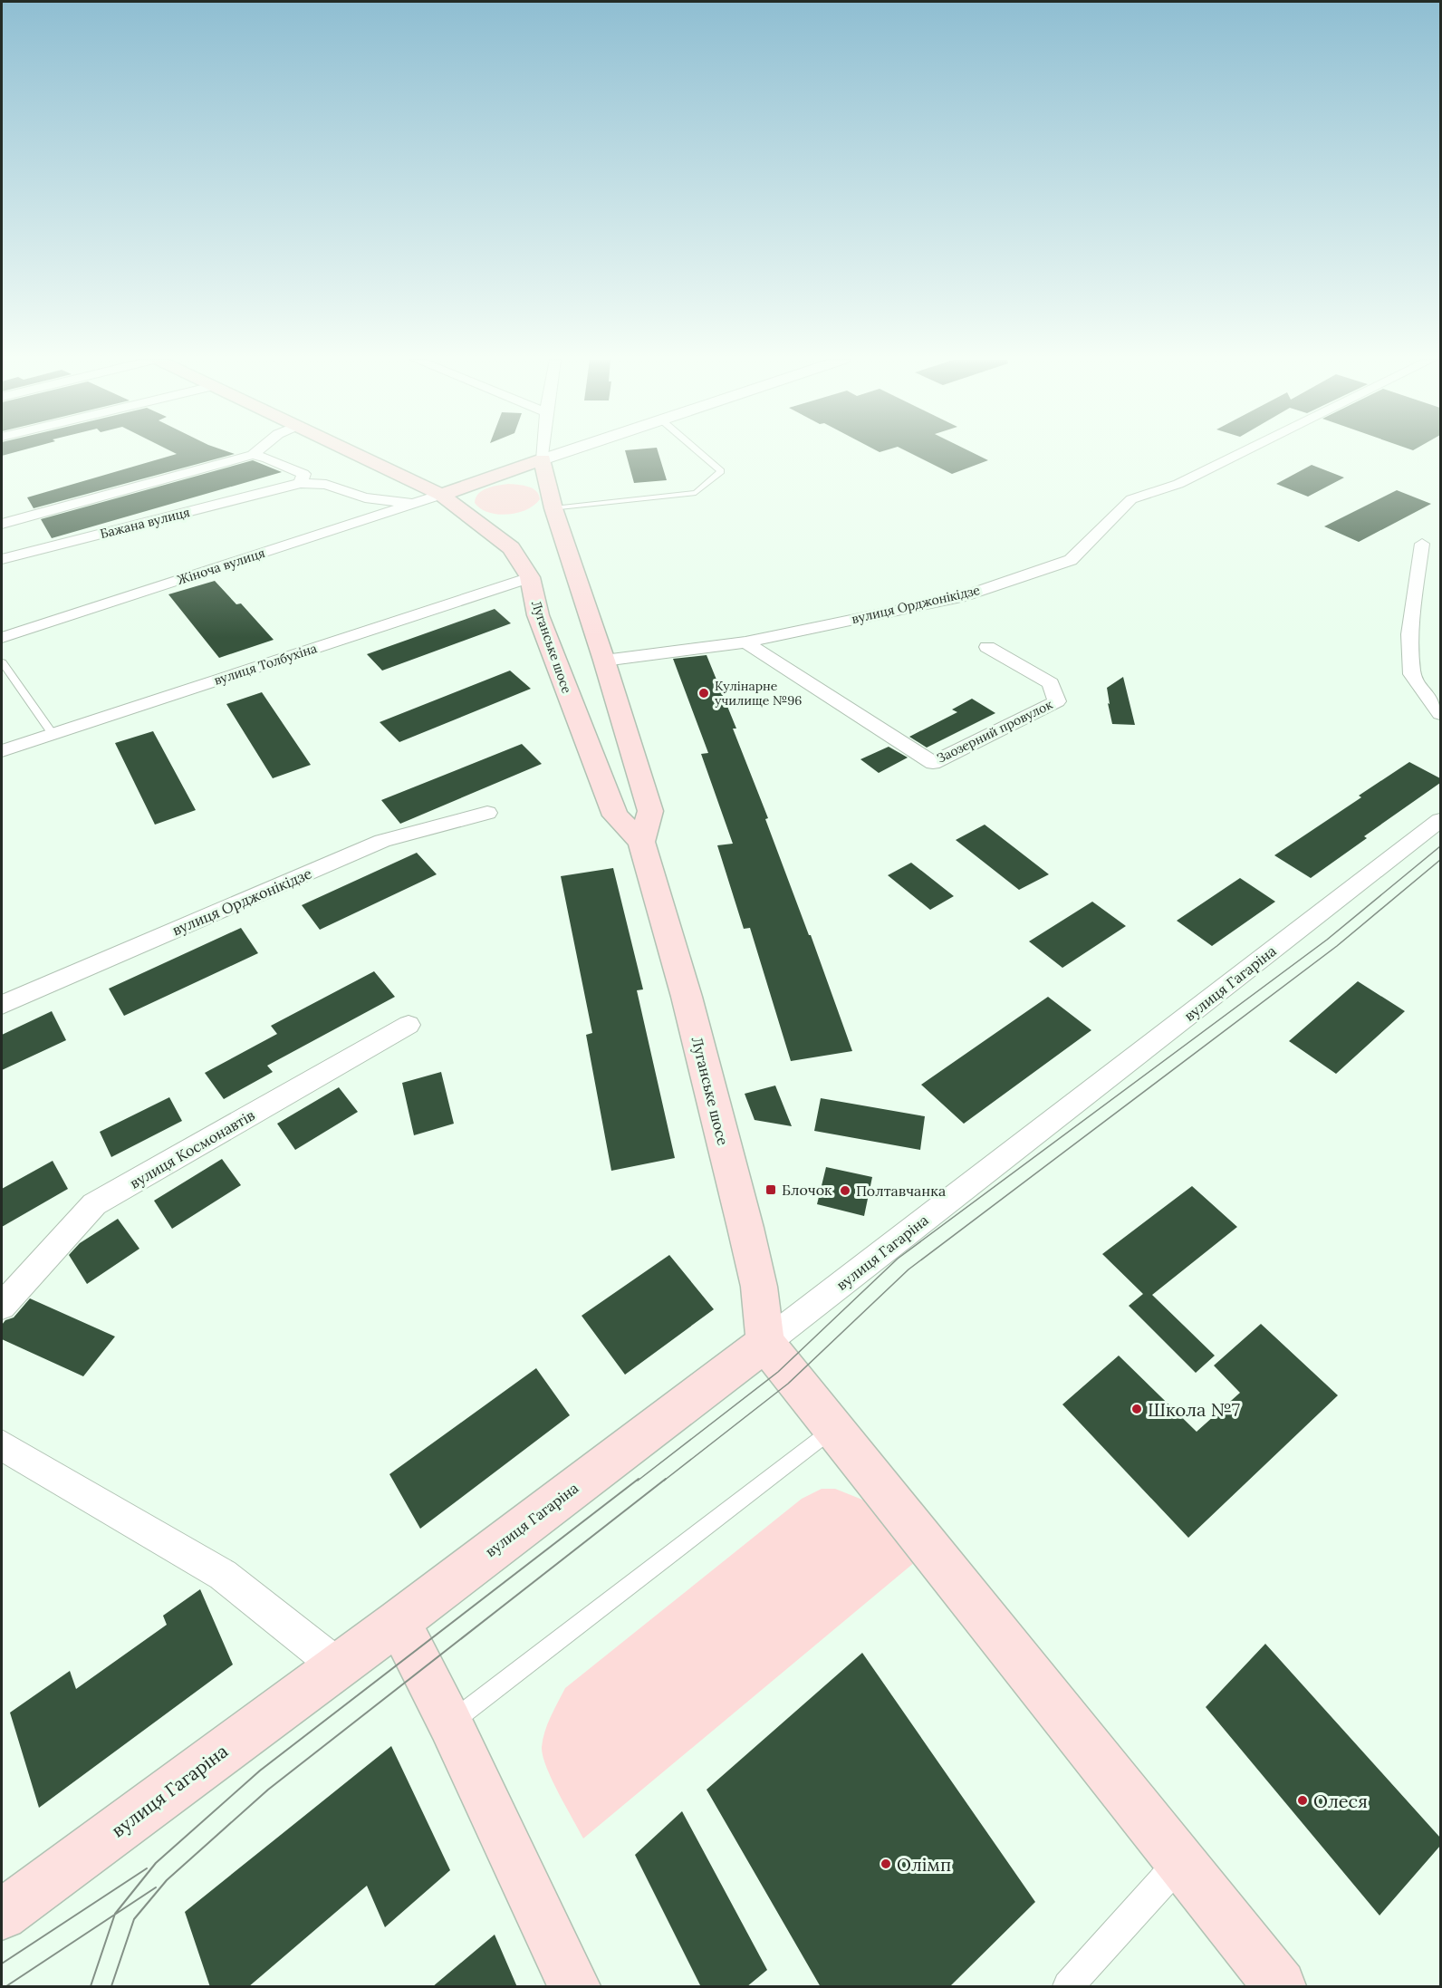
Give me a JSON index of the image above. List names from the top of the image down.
{
  "streets": {
    "main road": ["Луганське шосе", "вулиця Гагаріна"],
    "street": [
      "Бажана вулиця",
      "Жіноча вулиця",
      "вулиця Орджонікідзе",
      "вулиця Толбухіна",
      "Заозерний провулок",
      "вулиця Космонавтів"
    ]
  },
  "crossings": [
    ["Бажана вулиця", "Жіноча вулиця"],
    ["Жіноча вулиця", "Луганське шосе"],
    ["вулиця Орджонікідзе", "Заозерний провулок"],
    ["Луганське шосе", "вулиця Толбухіна"],
    ["Луганське шосе", "вулиця Гагаріна"]
  ],
  "places": {
    "other": [
      "Кулінарне училище №96",
      "Полтавчанка",
      "Школа №7",
      "Олеся",
      "Олімп"
    ],
    "transit": ["Блочок"]
  }
}
